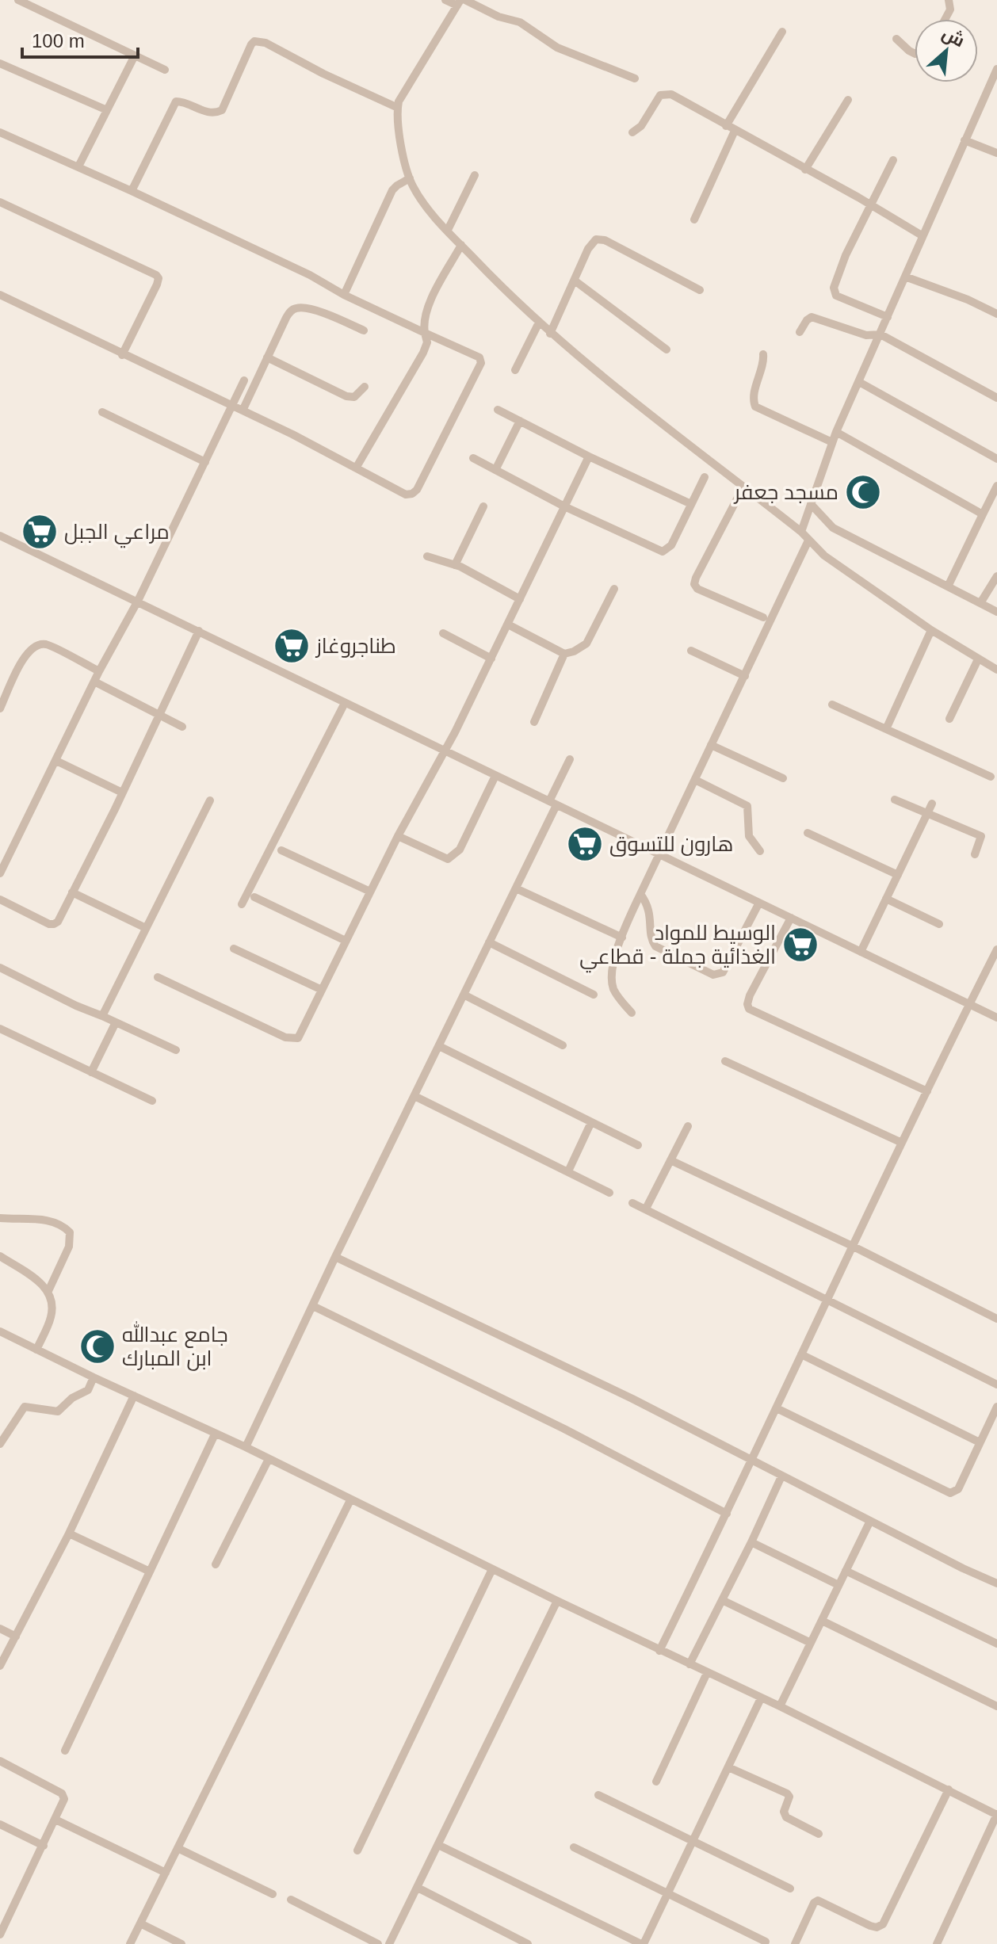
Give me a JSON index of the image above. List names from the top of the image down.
{
  "places": {
    "mosque": ["مسجد جعفر", "جامع عبدالله ابن المبارك"],
    "supermarket": [
      "مراعي الجبل",
      "طناجروغاز",
      "هارون للتسوق",
      "الوسيط للمواد الغذائية جملة - قطاعي"
    ]
  },
  "scale_bar": "100 m",
  "north": "top right"
}
